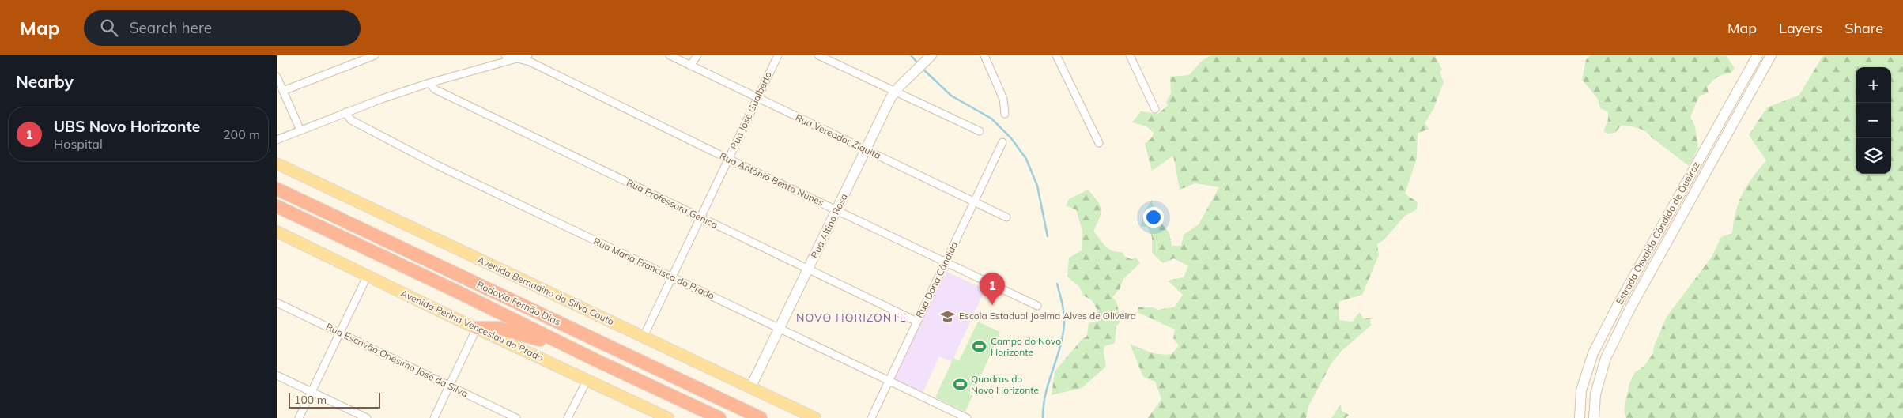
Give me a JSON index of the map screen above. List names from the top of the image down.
{
  "streets": {
    "highway": ["Rodovia Fernão Dias"],
    "main road": [
      "Rua Altino Rosa",
      "Estrada Osvaldo Cândido de Queiroz",
      "Avenida Bernadino da Silva Couto",
      "Avenida Perina Venceslau do Prado"
    ],
    "street": [
      "Rua José Gualberto",
      "Rua Vereador Ziquita",
      "Rua Antônio Bento Nunes",
      "Rua Professora Genica",
      "Rua Maria Francisca do Prado",
      "Rua Dona Cândida",
      "Rua Escrivão Onésimo José da Silva"
    ]
  },
  "crossings": [
    ["Rua José Gualberto", "Rua Vereador Ziquita"],
    ["Rua José Gualberto", "Rua Antônio Bento Nunes"],
    ["Rua José Gualberto", "Rua Professora Genica"],
    ["Rua José Gualberto", "Rua Maria Francisca do Prado"],
    ["Rua José Gualberto", "Avenida Bernadino da Silva Couto"],
    ["Rua Vereador Ziquita", "Rua Altino Rosa"],
    ["Rua Vereador Ziquita", "Rua Dona Cândida"],
    ["Rua Antônio Bento Nunes", "Rua Altino Rosa"],
    ["Rua Antônio Bento Nunes", "Rua Dona Cândida"],
    ["Rua Professora Genica", "Rua Altino Rosa"],
    ["Rua Professora Genica", "Rua Dona Cândida"],
    ["Rua Altino Rosa", "Rua Maria Francisca do Prado"],
    ["Rua Altino Rosa", "Avenida Bernadino da Silva Couto"],
    ["Rua Maria Francisca do Prado", "Rua Dona Cândida"]
  ],
  "districts": ["NOVO HORIZONTE"],
  "places": {
    "school or university": ["Escola Estadual Joelma Alves de Oliveira"],
    "sports": ["Campo do Novo Horizonte", "Quadras do Novo Horizonte"]
  },
  "scale_bar": "100 m",
  "page": {
    "header": "Map",
    "search": "Search here",
    "nav": ["Map", "Layers", "Share"],
    "heading": "Nearby",
    "map_buttons": ["+", "−"],
    "list": [
      {
        "mark": "1",
        "name": "UBS Novo Horizonte",
        "note": "Hospital",
        "value": "200 m"
      }
    ],
    "pins": "1",
    "scale": "100 m"
  }
}
